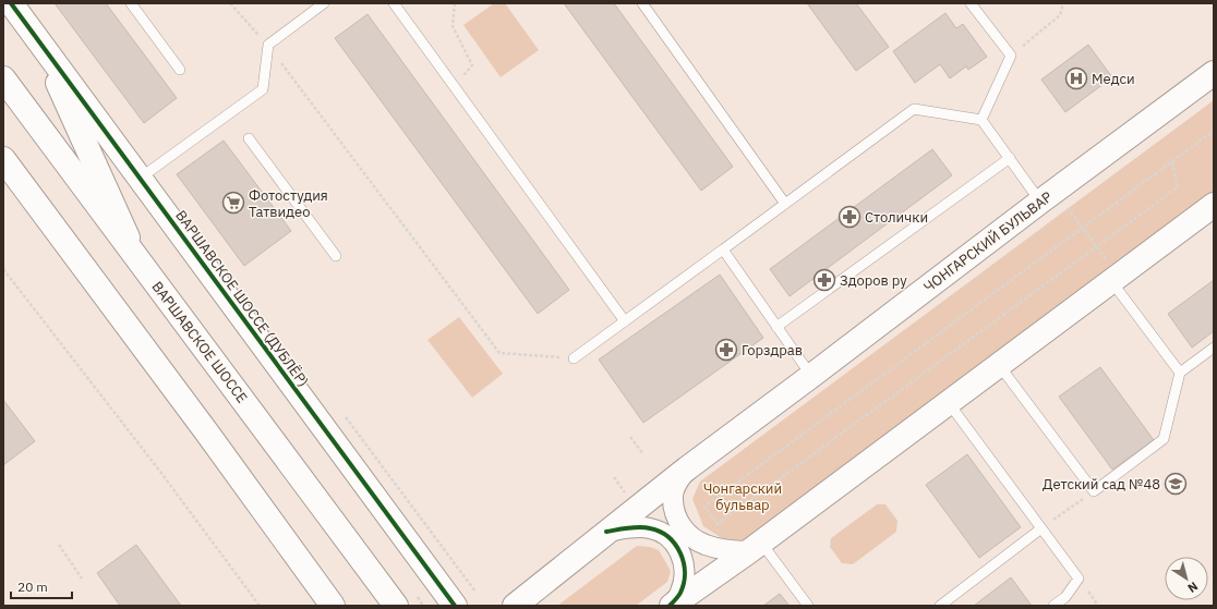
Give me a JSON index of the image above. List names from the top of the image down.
{
  "streets": {
    "main road": ["ЧОНГАРСКИЙ БУЛЬВАР", "ВАРШАВСКОЕ ШОССЕ (ДУБЛЁР)", "ВАРШАВСКОЕ ШОССЕ"]
  },
  "parks": ["Чонгарский бульвар"],
  "places": {
    "hospital": ["Медси"],
    "supermarket": ["Фотостудия Татвидео"],
    "pharmacy": ["Столички", "Здоров ру", "Горздрав"],
    "school or university": ["Детский сад №48"]
  },
  "scale_bar": "20 m",
  "north": "bottom right"
}
